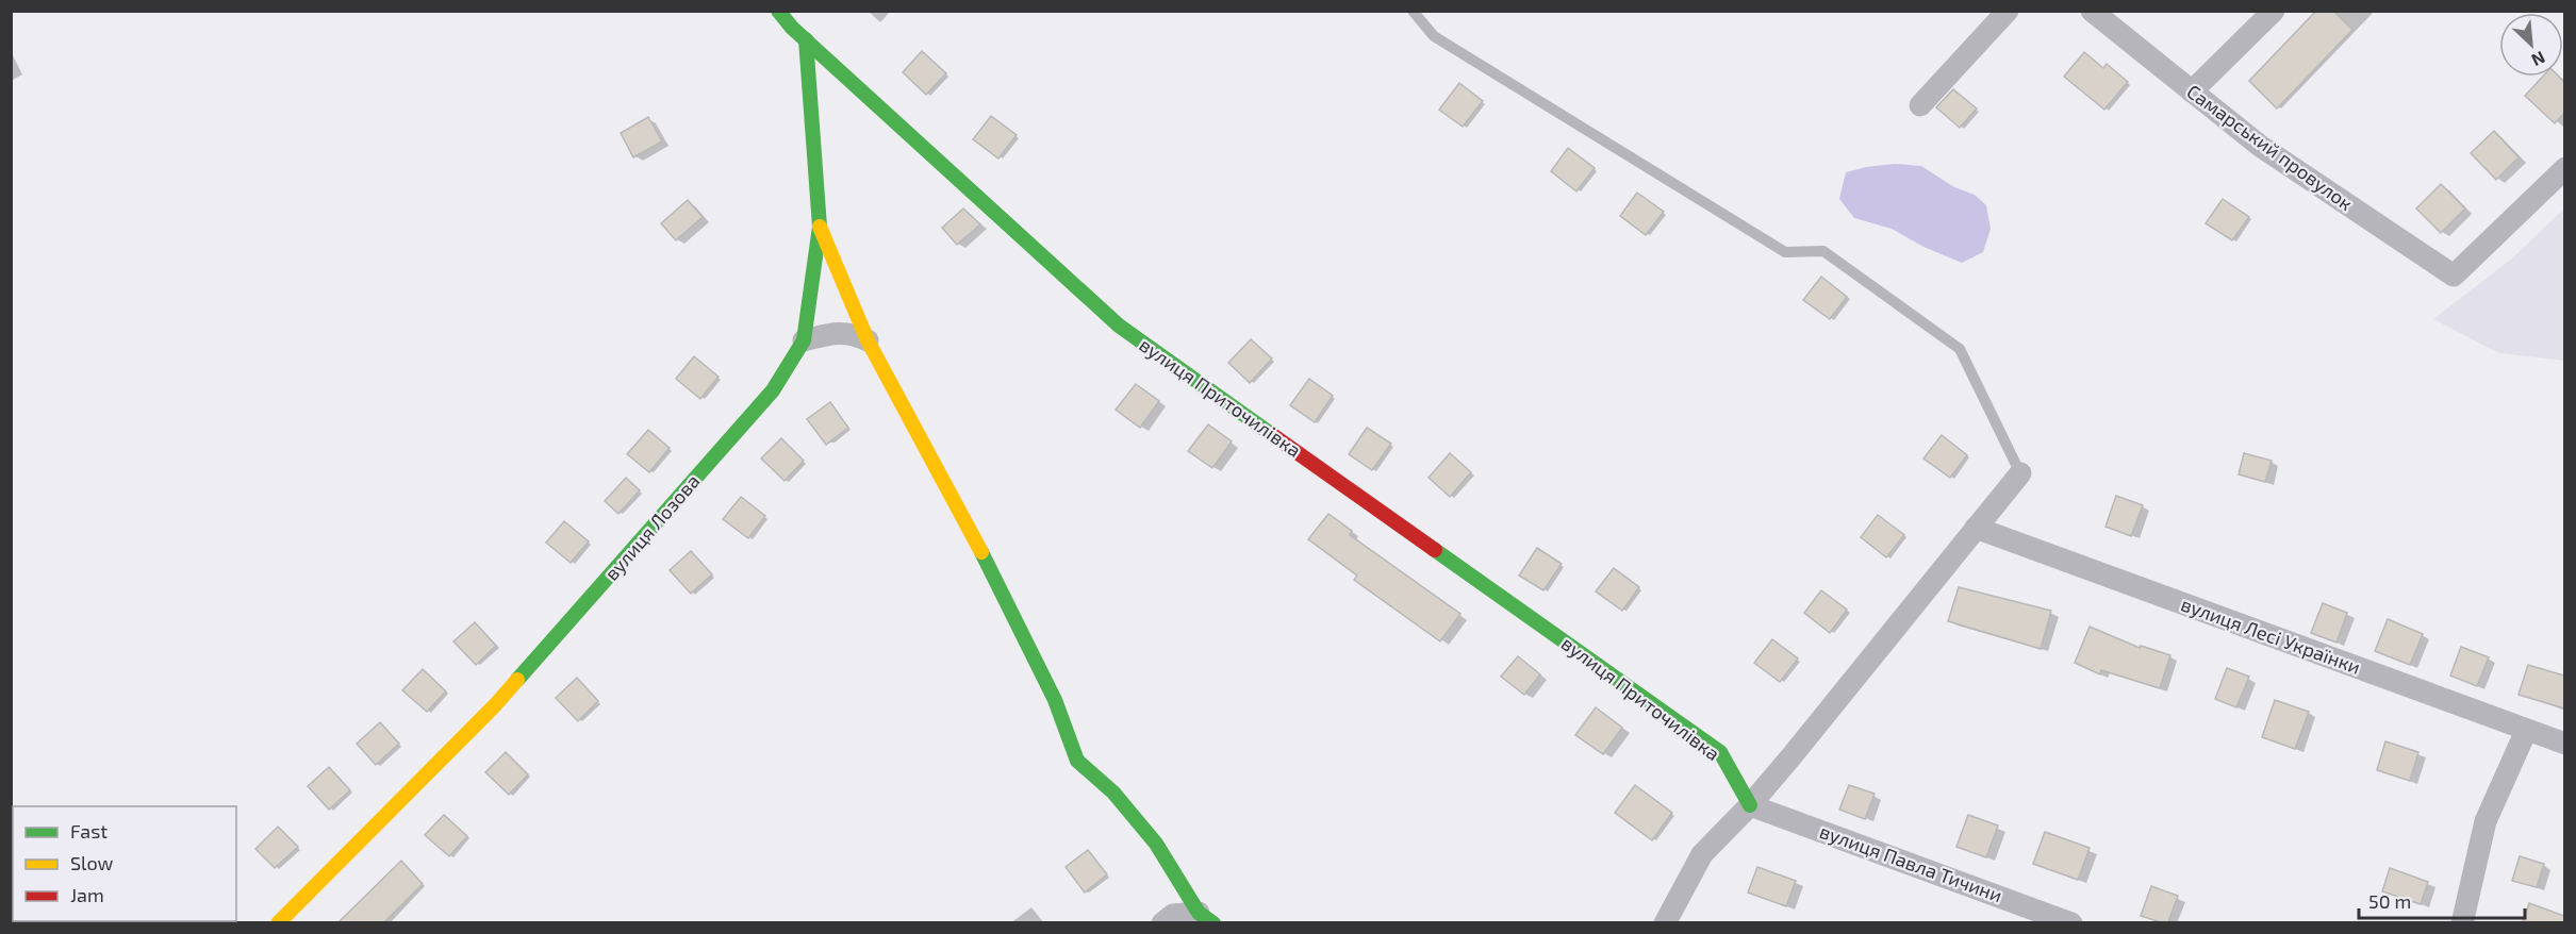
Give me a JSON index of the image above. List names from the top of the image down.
{
  "streets": {
    "street": [
      "Самарський провулок",
      "вулиця Приточилівка",
      "вулиця Лозова",
      "вулиця Лесі Українки",
      "вулиця Павла Тичини"
    ]
  },
  "crossings": [
    ["вулиця Приточилівка", "вулиця Лозова"],
    ["вулиця Приточилівка", "вулиця Павла Тичини"]
  ],
  "legend": ["Fast", "Slow", "Jam"],
  "scale_bar": "50 m",
  "north": "bottom right"
}
